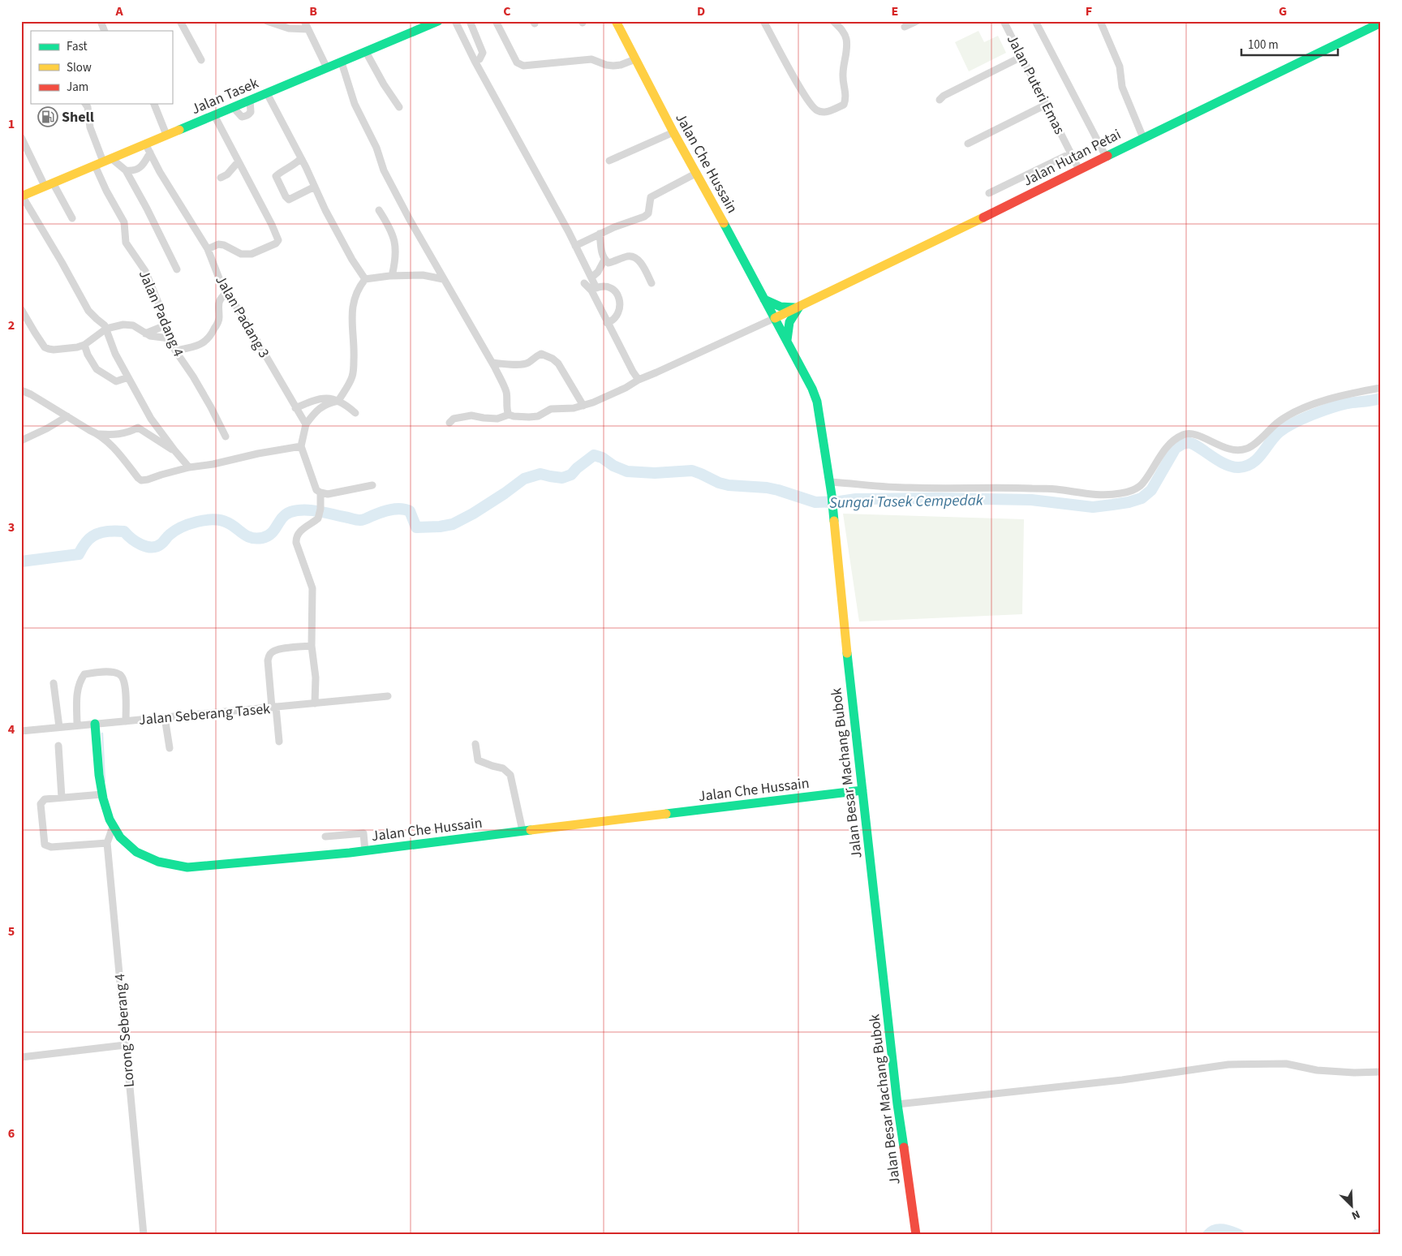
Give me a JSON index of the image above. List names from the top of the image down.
{
  "streets": {
    "main road": [
      "Jalan Tasek",
      "Jalan Hutan Petai",
      "Jalan Che Hussain",
      "Jalan Besar Machang Bubok"
    ],
    "street": [
      "Jalan Puteri Emas",
      "Jalan Padang 4",
      "Jalan Padang 3",
      "Jalan Seberang Tasek",
      "Lorong Seberang 4"
    ]
  },
  "crossings": [
    ["Jalan Puteri Emas", "Jalan Hutan Petai"],
    ["Jalan Tasek", "Jalan Padang 4"],
    ["Jalan Tasek", "Jalan Padang 3"],
    ["Jalan Hutan Petai", "Jalan Che Hussain"],
    ["Jalan Hutan Petai", "Jalan Besar Machang Bubok"],
    ["Jalan Che Hussain", "Jalan Seberang Tasek"],
    ["Jalan Che Hussain", "Jalan Besar Machang Bubok"],
    ["Jalan Che Hussain", "Lorong Seberang 4"]
  ],
  "water": ["Sungai Tasek Cempedak"],
  "places": {
    "fuel station": ["Shell"]
  },
  "legend": ["Fast", "Slow", "Jam"],
  "scale_bar": "100 m",
  "north": "bottom right",
  "grid": {
    "columns": [
      "A",
      "B",
      "C",
      "D",
      "E",
      "F",
      "G"
    ],
    "rows": [
      "1",
      "2",
      "3",
      "4",
      "5",
      "6"
    ]
  }
}
